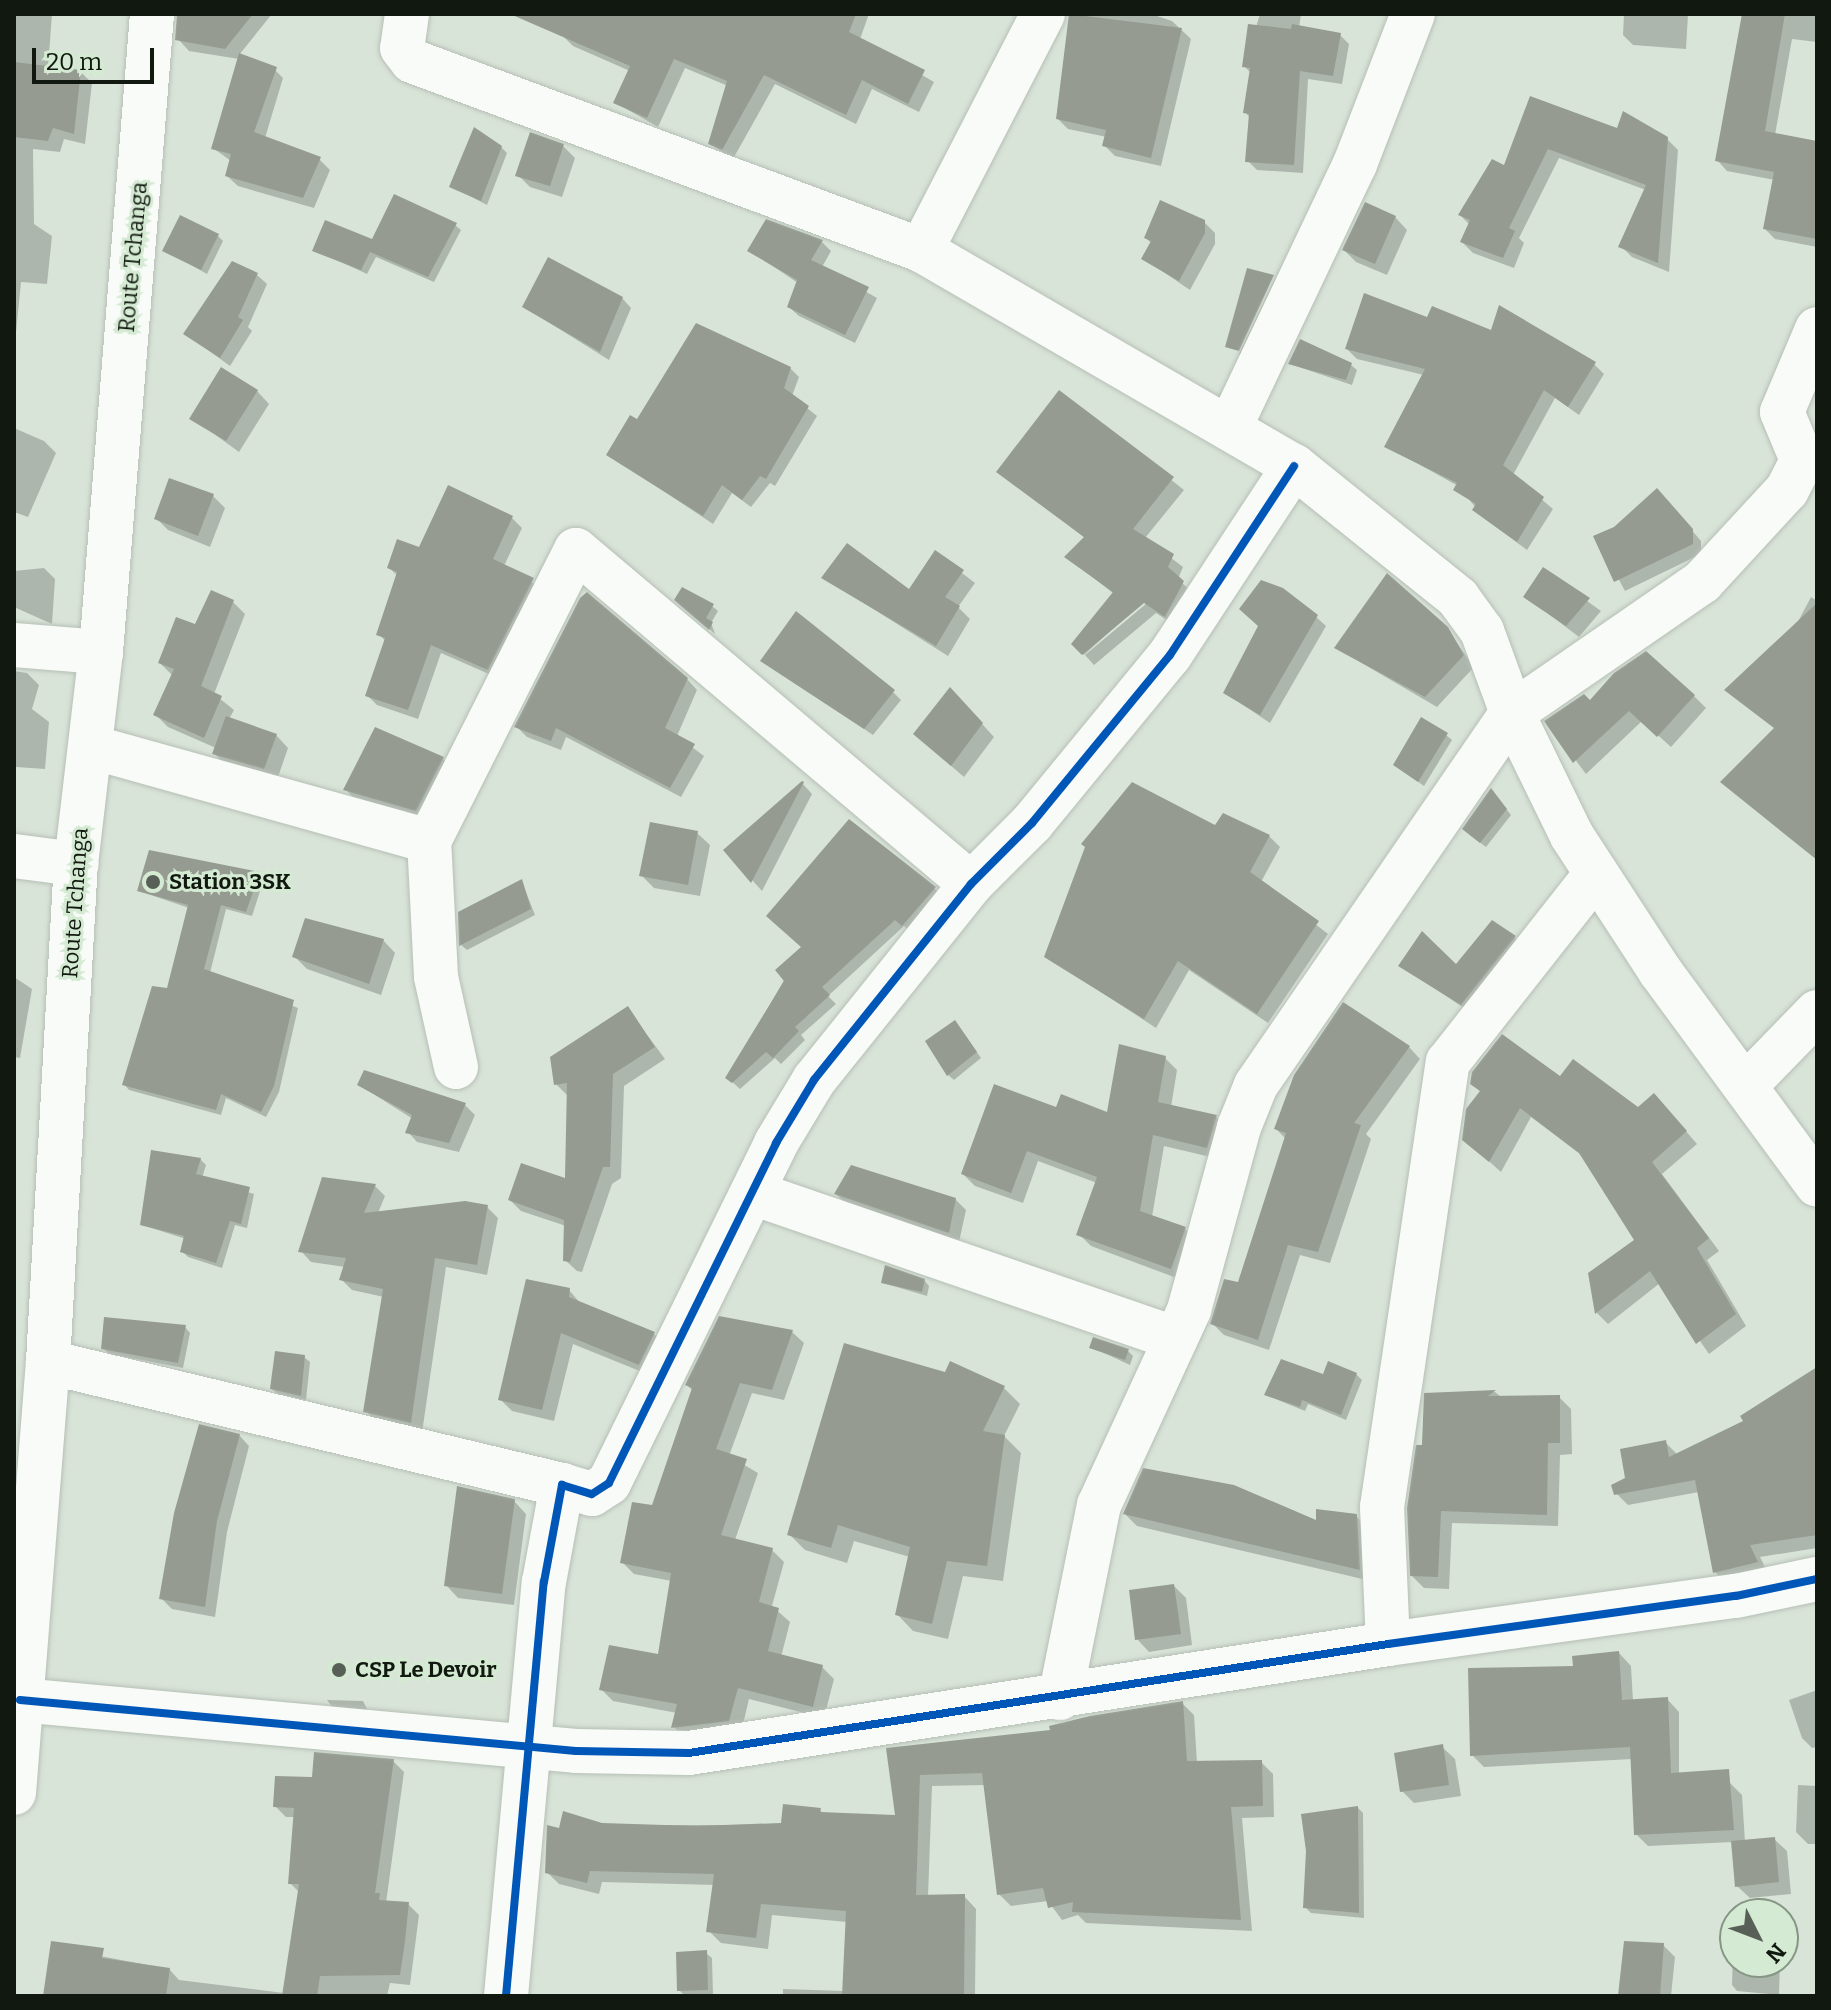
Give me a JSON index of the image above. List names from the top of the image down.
{
  "streets": {
    "street": ["Route Tchanga"]
  },
  "places": ["Station 3SK", "CSP Le Devoir"],
  "scale_bar": "20 m",
  "north": "bottom right"
}
